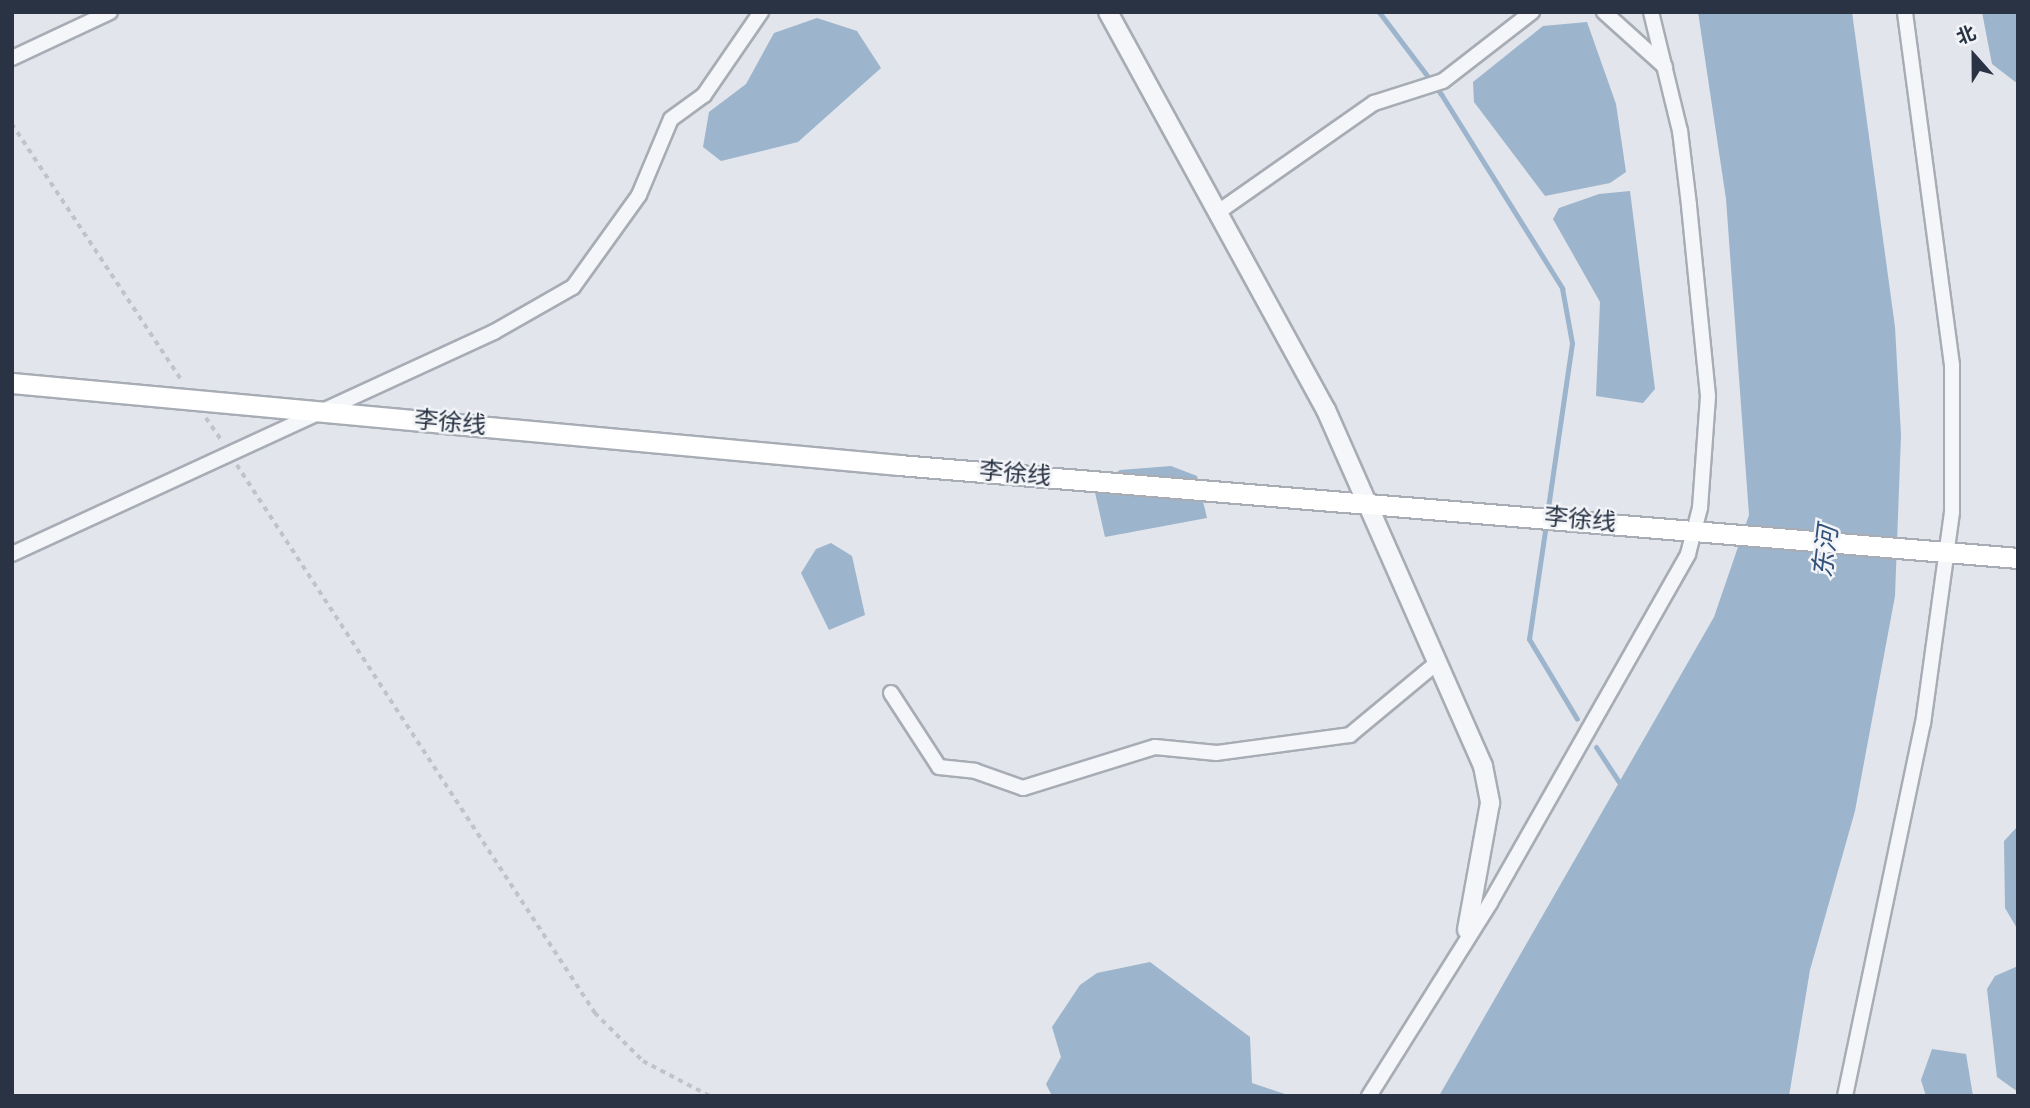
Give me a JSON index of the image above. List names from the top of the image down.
{
  "streets": {
    "main road": ["李徐线"]
  },
  "water": ["东河"],
  "north": "top"
}
